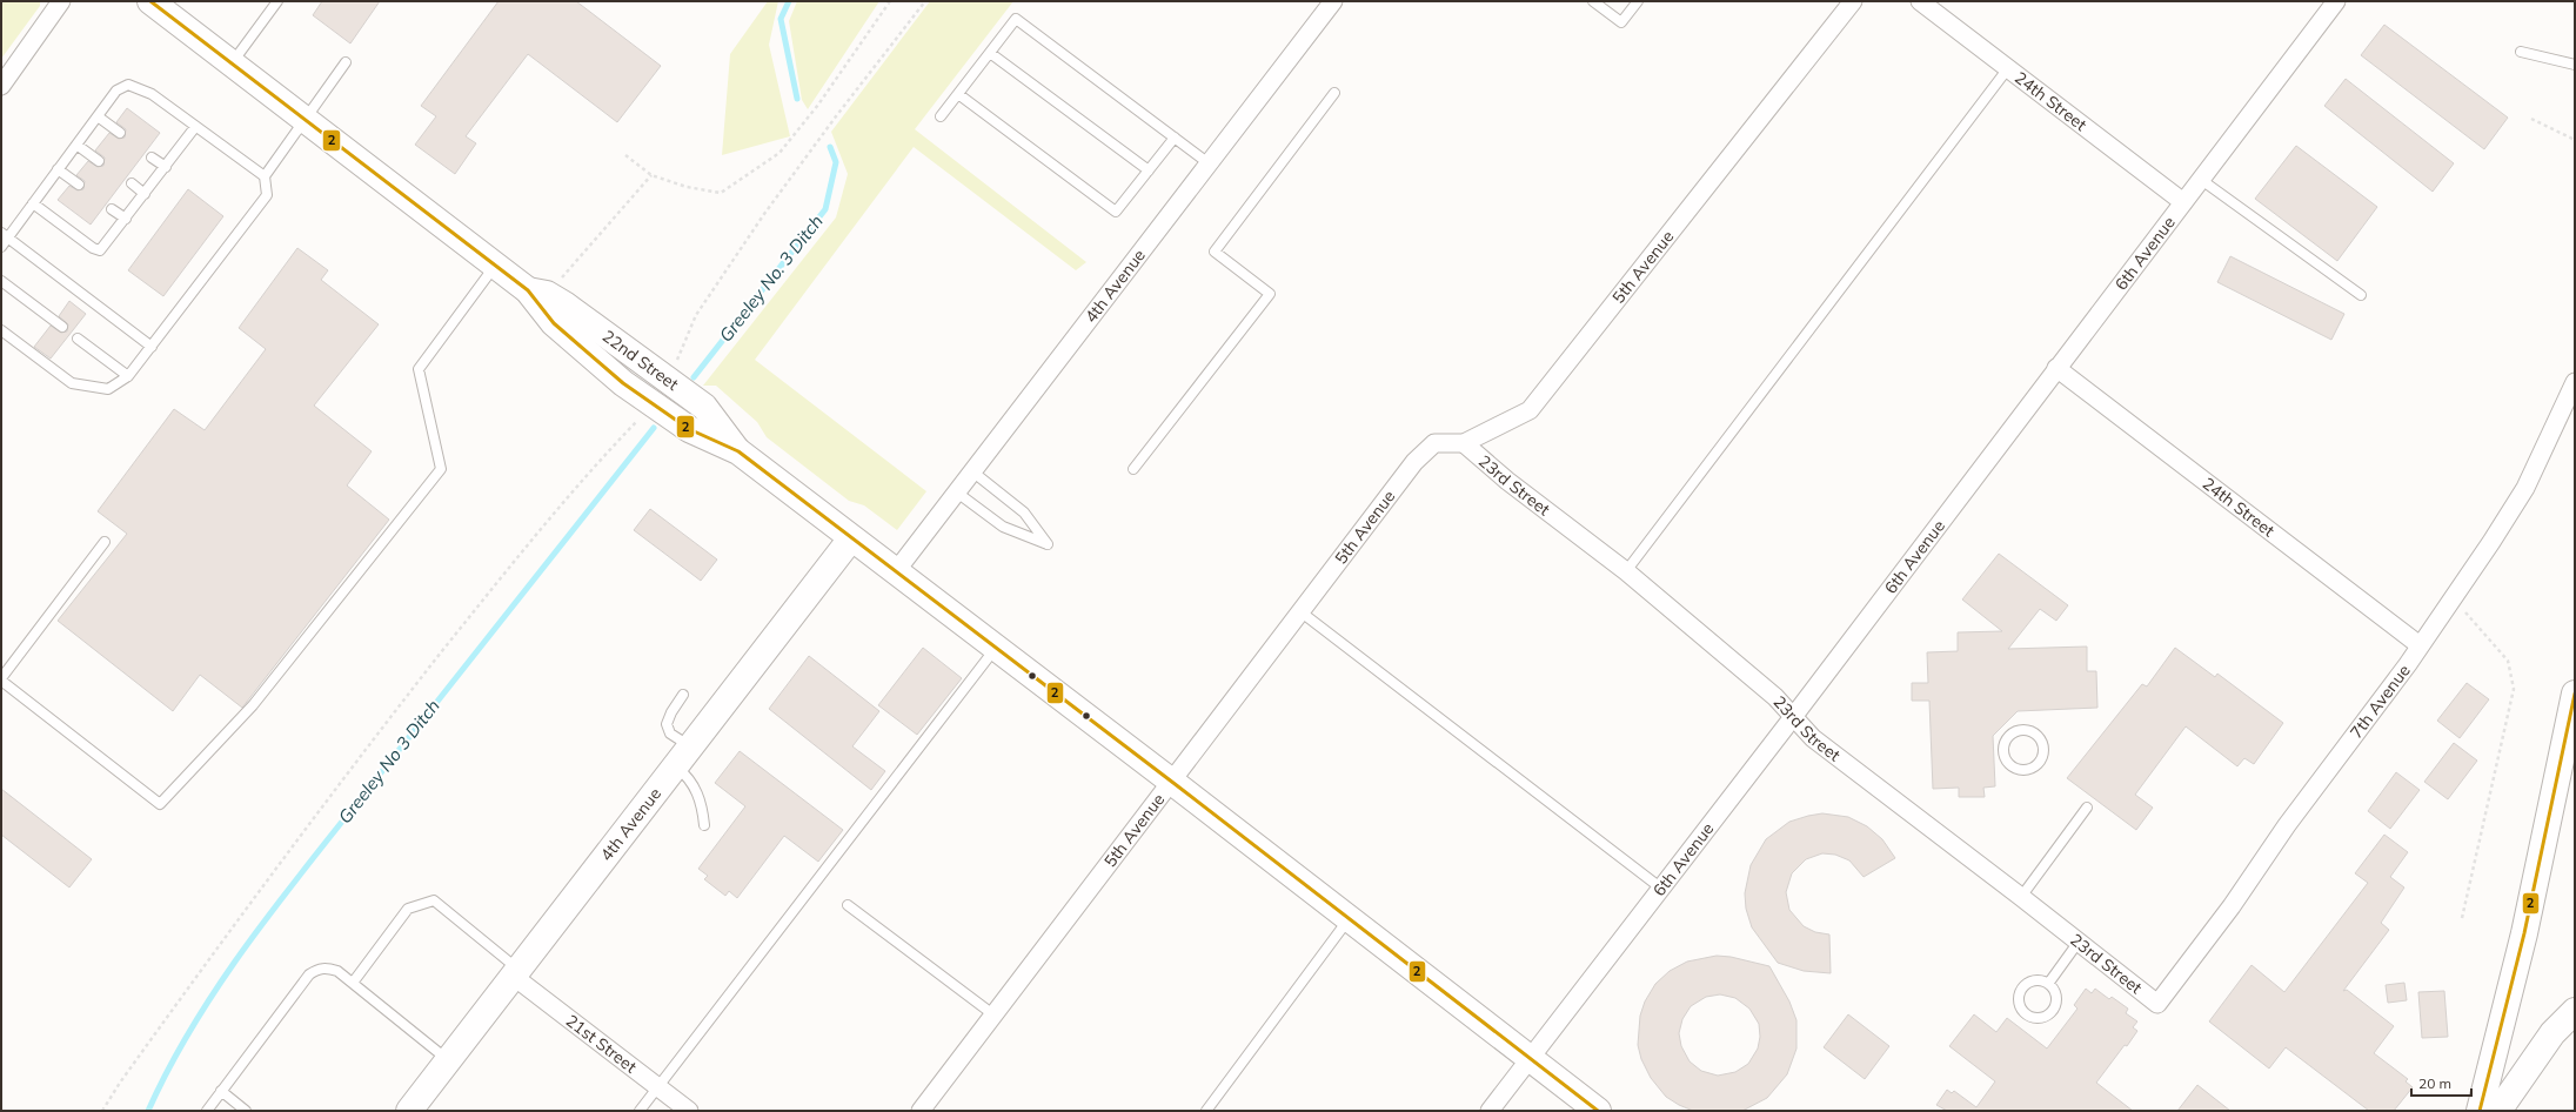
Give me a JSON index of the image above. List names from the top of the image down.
{
  "streets": {
    "street": [
      "24th Street",
      "6th Avenue",
      "5th Avenue",
      "4th Avenue",
      "22nd Street",
      "23rd Street",
      "7th Avenue",
      "21st Street"
    ]
  },
  "crossings": [
    ["24th Street", "6th Avenue"],
    ["24th Street", "7th Avenue"],
    ["6th Avenue", "22nd Street"],
    ["6th Avenue", "23rd Street"],
    ["5th Avenue", "22nd Street"],
    ["5th Avenue", "23rd Street"],
    ["4th Avenue", "22nd Street"],
    ["4th Avenue", "21st Street"],
    ["23rd Street", "7th Avenue"]
  ],
  "water": ["Greeley No. 3 Ditch", "Greeley No 3 Ditch"],
  "lines": ["transit line 2"],
  "scale_bar": "20 m"
}
